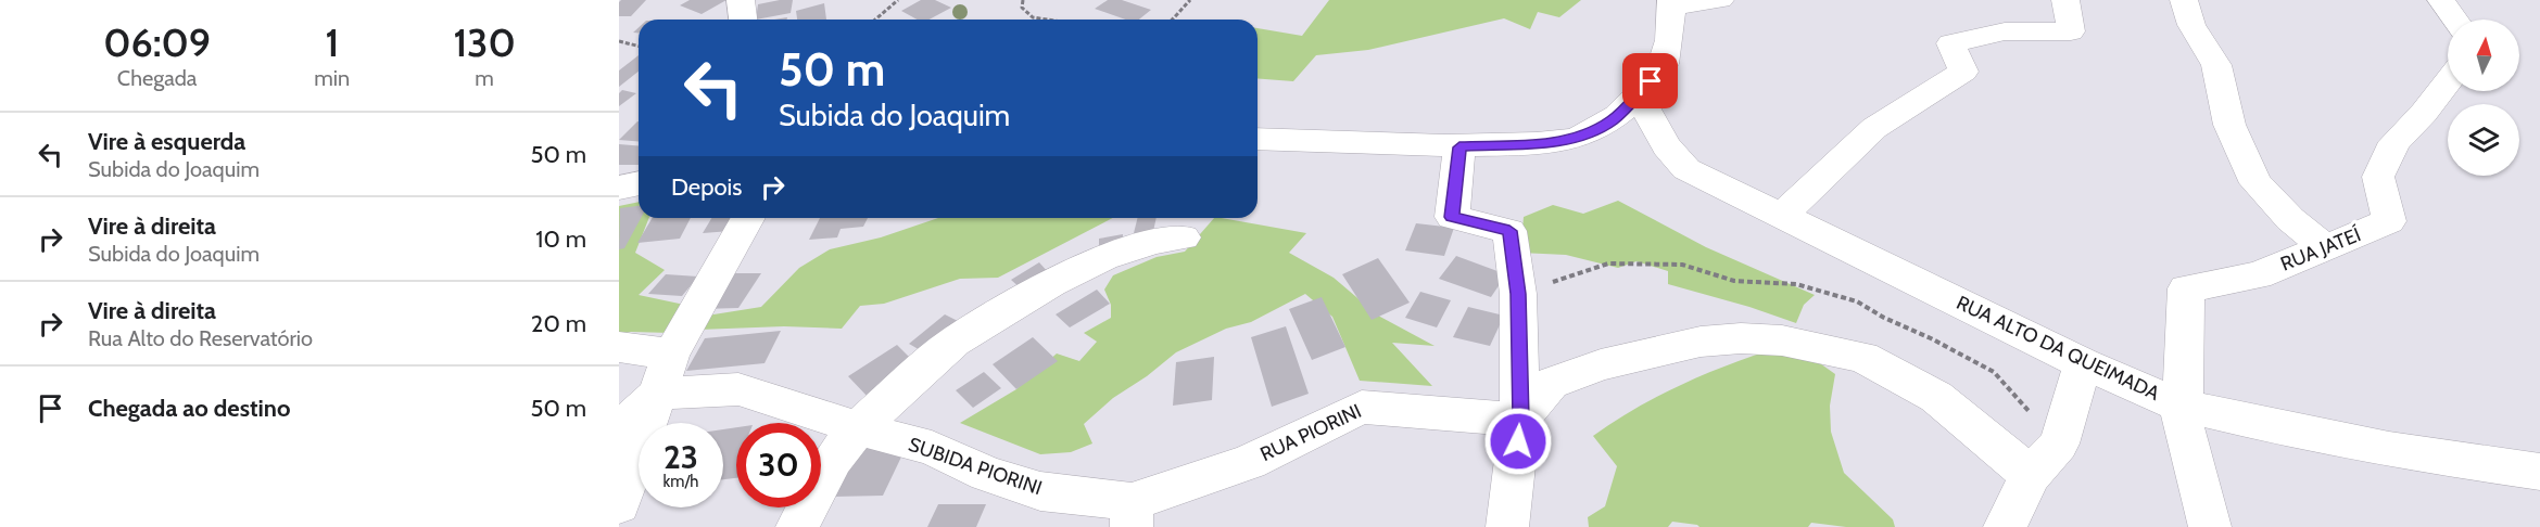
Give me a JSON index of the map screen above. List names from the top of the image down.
{
  "streets": {
    "street": [
      "RUA JATEÍ",
      "RUA ALTO DA QUEIMADA",
      "RUA PIORINI",
      "SUBIDA PIORINI"
    ]
  },
  "crossings": [
    ["RUA JATEÍ", "RUA ALTO DA QUEIMADA"],
    ["RUA PIORINI", "SUBIDA PIORINI"]
  ],
  "north": "top",
  "page": {
    "eta": [
      "06:09",
      "Chegada",
      "1",
      "min",
      "130",
      "m"
    ],
    "turn": ["50 m", "Subida do Joaquim"],
    "list": [
      {
        "name": "Vire à esquerda",
        "note": "Subida do Joaquim",
        "value": "50 m"
      },
      {
        "name": "Vire à direita",
        "note": "Subida do Joaquim",
        "value": "10 m"
      },
      {
        "name": "Vire à direita",
        "note": "Rua Alto do Reservatório",
        "value": "20 m"
      },
      {
        "name": "Chegada ao destino",
        "value": "50 m"
      }
    ],
    "then": "Depois",
    "speed": "23 km/h",
    "limit": "30"
  }
}
